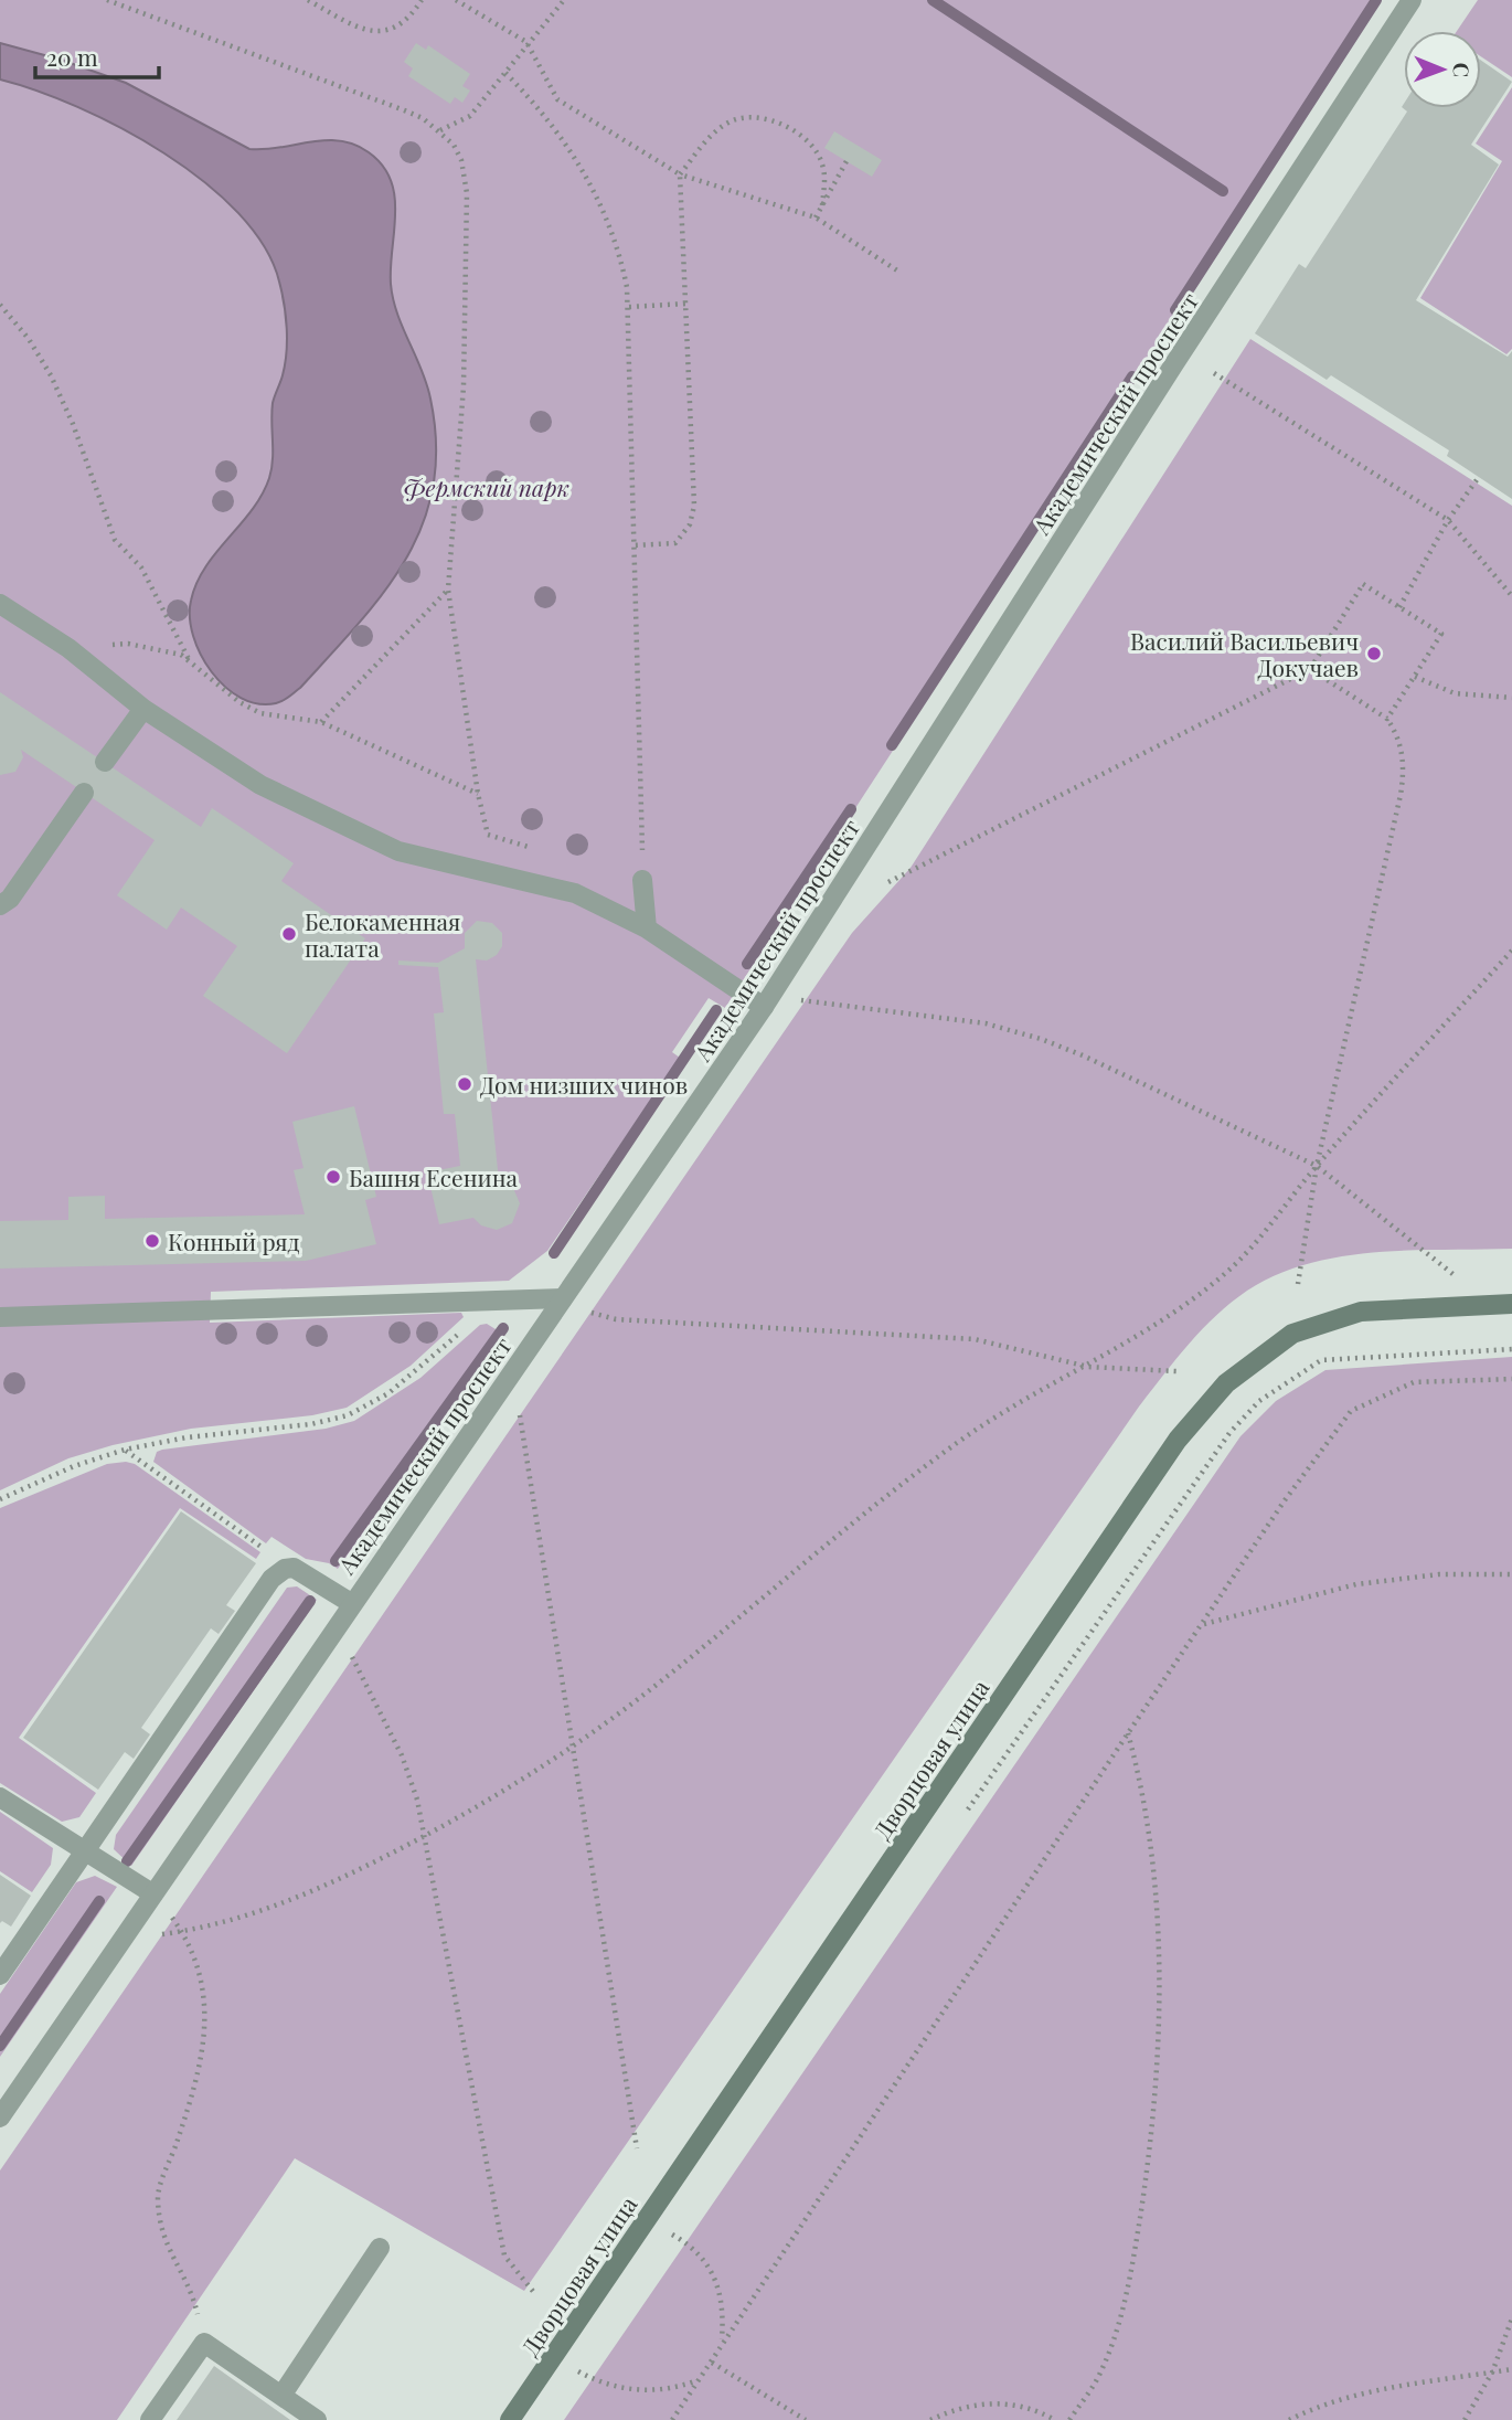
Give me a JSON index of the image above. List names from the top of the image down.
{
  "streets": {
    "main road": ["Дворцовая улица"],
    "street": ["Академический проспект"]
  },
  "parks": ["Фермский парк"],
  "places": [
    "Василий Васильевич Докучаев",
    "Белокаменная палата",
    "Дом низших чинов",
    "Башня Есенина",
    "Конный ряд"
  ],
  "scale_bar": "20 m",
  "north": "right"
}
